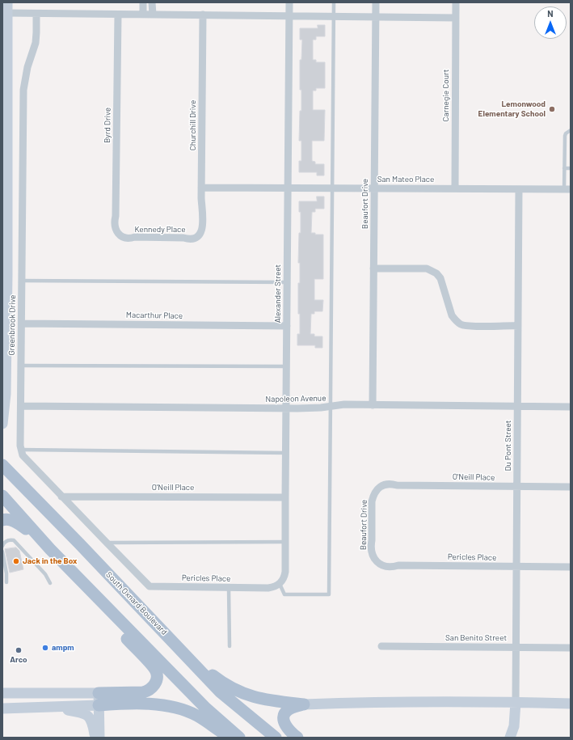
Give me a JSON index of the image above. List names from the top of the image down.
{
  "streets": {
    "main road": ["South Oxnard Boulevard"],
    "street": [
      "Carnegie Court",
      "Byrd Drive",
      "Churchill Drive",
      "San Mateo Place",
      "Beaufort Drive",
      "Kennedy Place",
      "Alexander Street",
      "Macarthur Place",
      "Greenbrook Drive",
      "Napoleon Avenue",
      "Du Pont Street",
      "O'Neill Place",
      "Pericles Place",
      "San Benito Street"
    ]
  },
  "crossings": [
    ["Carnegie Court", "San Mateo Place"],
    ["Byrd Drive", "Kennedy Place"],
    ["Churchill Drive", "San Mateo Place"],
    ["Churchill Drive", "Kennedy Place"],
    ["San Mateo Place", "Beaufort Drive"],
    ["San Mateo Place", "Alexander Street"],
    ["San Mateo Place", "Du Pont Street"],
    ["Beaufort Drive", "Napoleon Avenue"],
    ["Beaufort Drive", "O'Neill Place"],
    ["Beaufort Drive", "Pericles Place"],
    ["Alexander Street", "Macarthur Place"],
    ["Alexander Street", "Napoleon Avenue"],
    ["Alexander Street", "O'Neill Place"],
    ["Alexander Street", "Pericles Place"],
    ["Macarthur Place", "Greenbrook Drive"],
    ["Greenbrook Drive", "Napoleon Avenue"],
    ["Napoleon Avenue", "Du Pont Street"],
    ["Du Pont Street", "O'Neill Place"],
    ["Du Pont Street", "Pericles Place"],
    ["Du Pont Street", "San Benito Street"]
  ],
  "places": [
    "Lemonwood Elementary School",
    "Jack in the Box",
    "ampm",
    "Arco"
  ],
  "north": "top"
}
